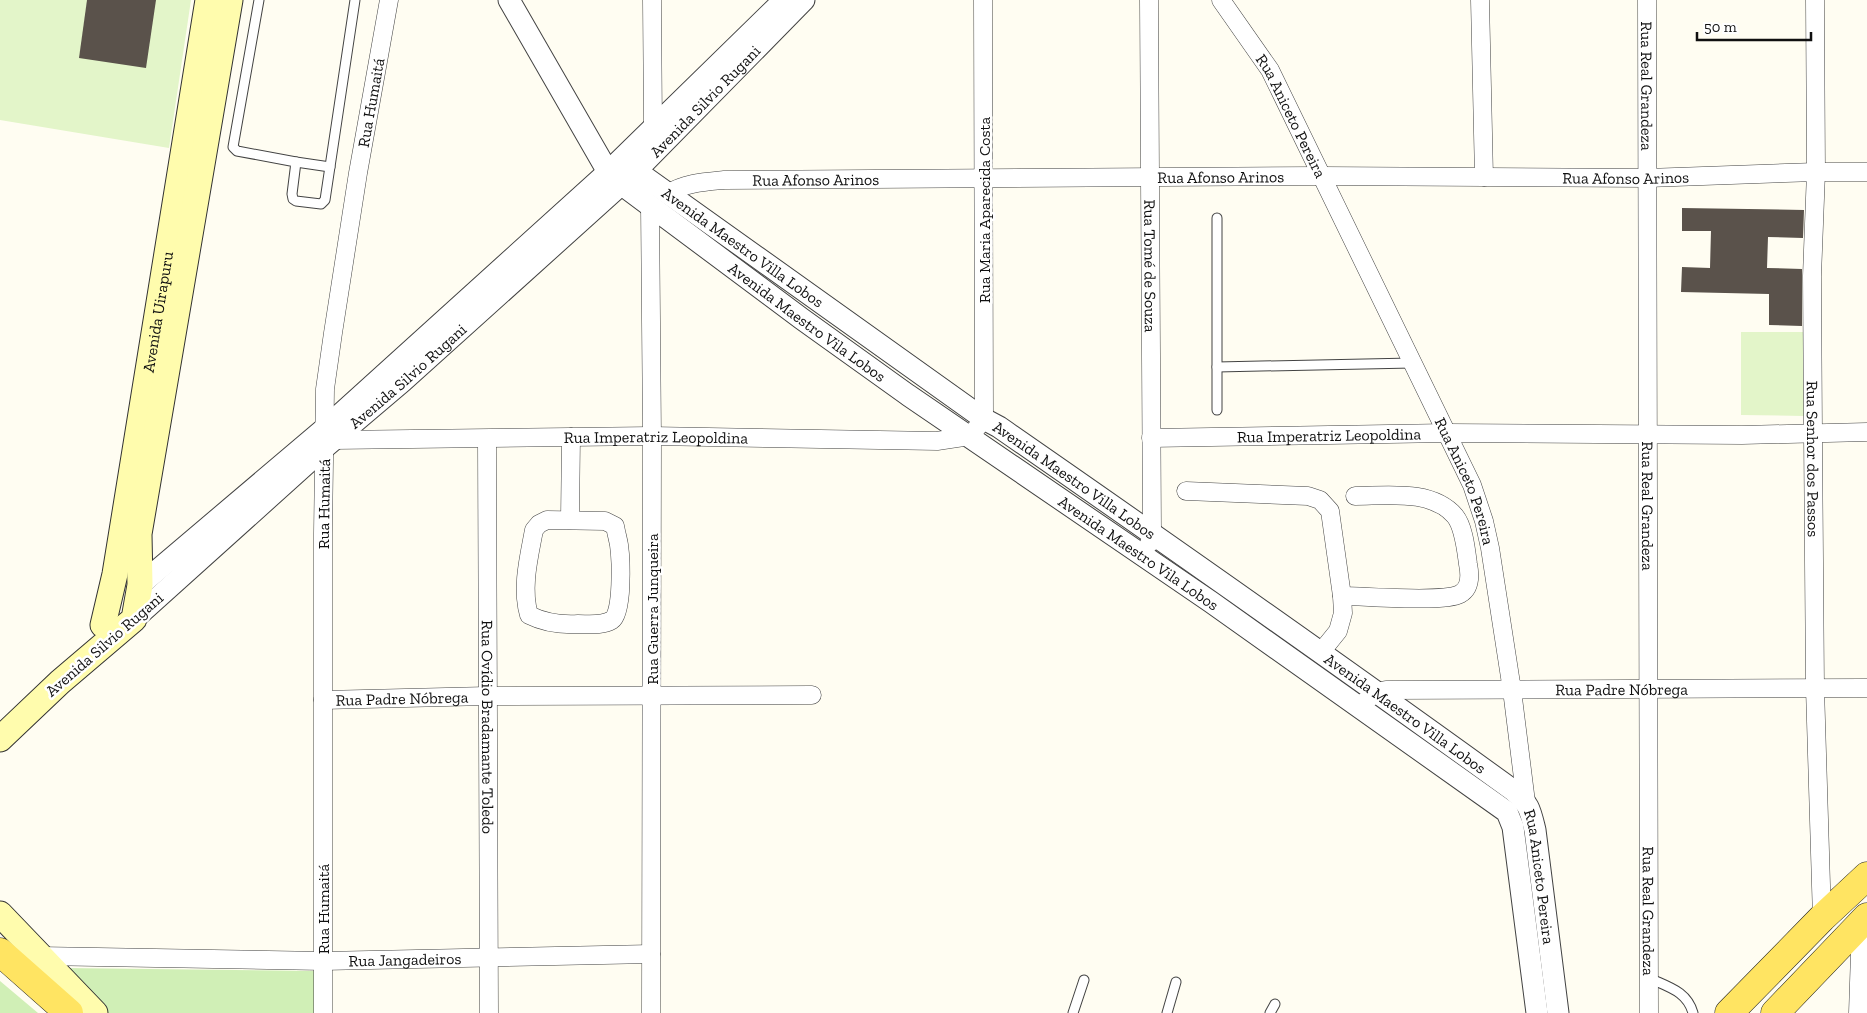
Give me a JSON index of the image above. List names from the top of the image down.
{
  "streets": {
    "main road": ["Avenida Silvio Rugani", "Avenida Uirapuru"],
    "street": [
      "Rua Real Grandeza",
      "Rua Humaitá",
      "Rua Aniceto Pereira",
      "Rua Afonso Arinos",
      "Rua Maria Aparecida Costa",
      "Avenida Maestro Villa Lobos",
      "Rua Tomé de Souza",
      "Avenida Maestro Vila Lobos",
      "Rua Imperatriz Leopoldina",
      "Rua Senhor dos Passos",
      "Rua Guerra Junqueira",
      "Rua Padre Nóbrega",
      "Rua Ovídio Bradamante Toledo",
      "Rua Jangadeiros"
    ]
  },
  "crossings": [
    ["Rua Real Grandeza", "Rua Afonso Arinos"],
    ["Rua Real Grandeza", "Rua Imperatriz Leopoldina"],
    ["Rua Real Grandeza", "Rua Padre Nóbrega"],
    ["Avenida Silvio Rugani", "Rua Humaitá"],
    ["Avenida Silvio Rugani", "Avenida Uirapuru"],
    ["Avenida Silvio Rugani", "Avenida Maestro Vila Lobos"],
    ["Avenida Silvio Rugani", "Rua Imperatriz Leopoldina"],
    ["Rua Humaitá", "Rua Imperatriz Leopoldina"],
    ["Rua Humaitá", "Rua Padre Nóbrega"],
    ["Rua Humaitá", "Rua Jangadeiros"],
    ["Rua Aniceto Pereira", "Rua Afonso Arinos"],
    ["Rua Aniceto Pereira", "Avenida Maestro Villa Lobos"],
    ["Rua Aniceto Pereira", "Avenida Maestro Vila Lobos"],
    ["Rua Aniceto Pereira", "Rua Imperatriz Leopoldina"],
    ["Rua Aniceto Pereira", "Rua Padre Nóbrega"],
    ["Rua Afonso Arinos", "Rua Maria Aparecida Costa"],
    ["Rua Afonso Arinos", "Avenida Maestro Villa Lobos"],
    ["Rua Afonso Arinos", "Rua Tomé de Souza"],
    ["Rua Afonso Arinos", "Avenida Maestro Vila Lobos"],
    ["Rua Afonso Arinos", "Rua Senhor dos Passos"],
    ["Rua Afonso Arinos", "Rua Guerra Junqueira"],
    ["Rua Maria Aparecida Costa", "Avenida Maestro Villa Lobos"],
    ["Avenida Maestro Villa Lobos", "Rua Tomé de Souza"],
    ["Avenida Maestro Villa Lobos", "Avenida Maestro Vila Lobos"],
    ["Avenida Maestro Villa Lobos", "Rua Guerra Junqueira"],
    ["Avenida Maestro Villa Lobos", "Rua Padre Nóbrega"],
    ["Rua Tomé de Souza", "Avenida Maestro Vila Lobos"],
    ["Rua Tomé de Souza", "Rua Imperatriz Leopoldina"],
    ["Avenida Maestro Vila Lobos", "Rua Imperatriz Leopoldina"],
    ["Avenida Maestro Vila Lobos", "Rua Guerra Junqueira"],
    ["Rua Imperatriz Leopoldina", "Rua Senhor dos Passos"],
    ["Rua Imperatriz Leopoldina", "Rua Guerra Junqueira"],
    ["Rua Imperatriz Leopoldina", "Rua Ovídio Bradamante Toledo"],
    ["Rua Senhor dos Passos", "Rua Padre Nóbrega"],
    ["Rua Guerra Junqueira", "Rua Padre Nóbrega"],
    ["Rua Guerra Junqueira", "Rua Jangadeiros"],
    ["Rua Padre Nóbrega", "Rua Ovídio Bradamante Toledo"],
    ["Rua Ovídio Bradamante Toledo", "Rua Jangadeiros"]
  ],
  "scale_bar": "50 m"
}
